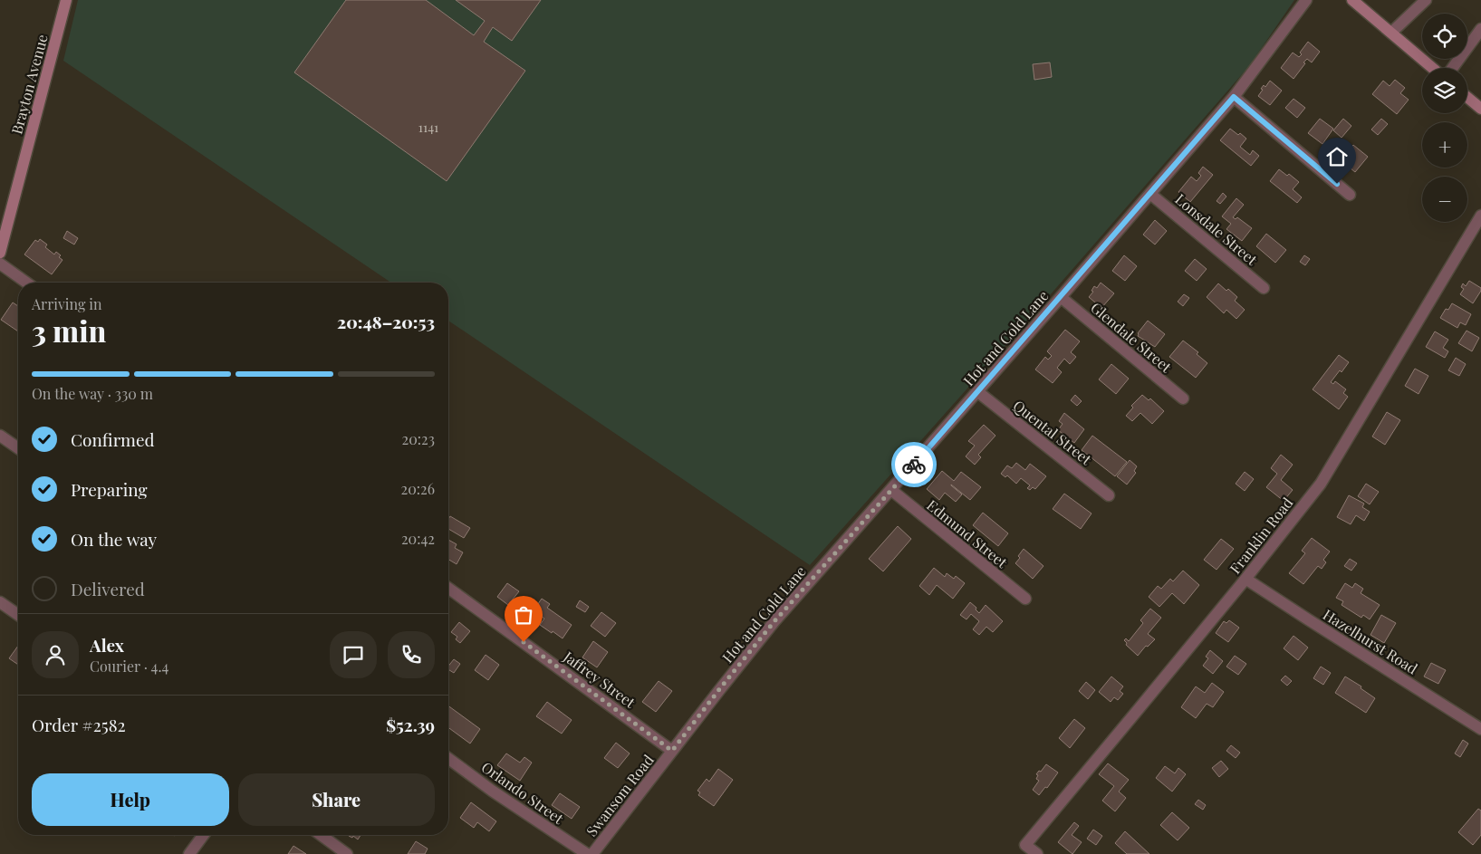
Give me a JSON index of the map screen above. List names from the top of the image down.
{
  "streets": {
    "main road": ["Brayton Avenue"],
    "street": [
      "Lonsdale Street",
      "Glendale Street",
      "Hot and Cold Lane",
      "Quental Street",
      "Edmund Street",
      "Franklin Road",
      "Hazelhurst Road",
      "Jaffrey Street",
      "Orlando Street",
      "Swansom Road"
    ]
  },
  "crossings": [
    ["Lonsdale Street", "Hot and Cold Lane"],
    ["Glendale Street", "Hot and Cold Lane"],
    ["Hot and Cold Lane", "Quental Street"],
    ["Hot and Cold Lane", "Edmund Street"],
    ["Hot and Cold Lane", "Swansom Road"],
    ["Franklin Road", "Hazelhurst Road"],
    ["Jaffrey Street", "Swansom Road"]
  ],
  "house_numbers": ["1141"],
  "page": {
    "map_buttons": ["+", "−"],
    "heading": ["3 min", "Arriving in", "20:48–20:53"],
    "panel": [
      "Alex",
      "Courier · 4.4",
      "Order #2582",
      "$52.39"
    ],
    "bar": "On the way · 330 m",
    "list": [
      ["Confirmed", "20:23"],
      ["Preparing", "20:26"],
      ["On the way", "20:42"],
      "Delivered"
    ],
    "buttons": ["Help", "Share"]
  }
}
